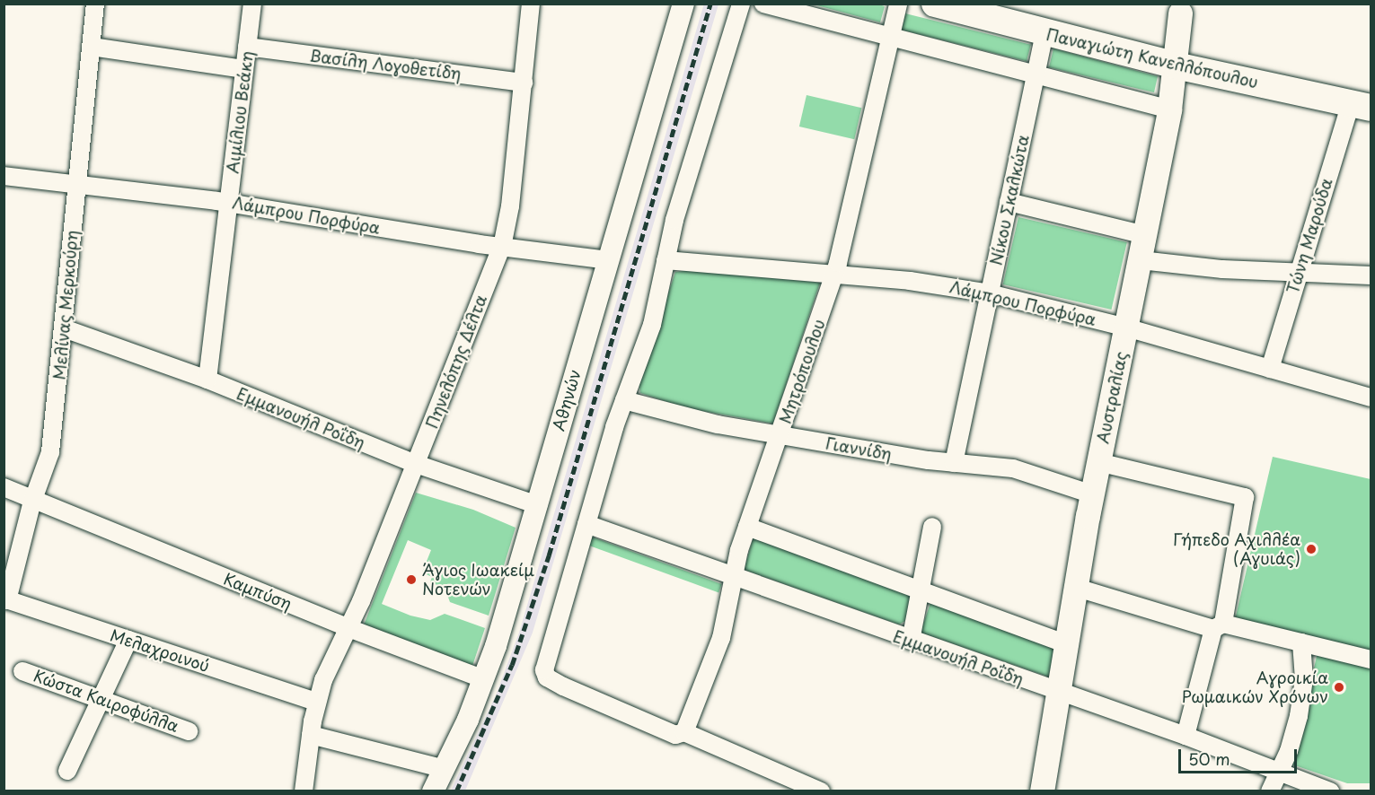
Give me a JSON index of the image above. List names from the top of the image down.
{
  "streets": {
    "main road": ["Παναγιώτη Κανελλόπουλου", "Αυστραλίας"],
    "street": [
      "Βασίλη Λογοθετίδη",
      "Αιμίλιου Βεάκη",
      "Νίκου Σκαλκώτα",
      "Λάμπρου Πορφύρα",
      "Τώνη Μαρούδα",
      "Μελίνας Μερκούρη",
      "Πηνελόπης Δέλτα",
      "Μητρόπουλου",
      "Αθηνών",
      "Εμμανουήλ Ροΐδη",
      "Γιαννίδη",
      "Καμπύση",
      "Μελαχροινού",
      "Κώστα Καιροφύλλα"
    ]
  },
  "crossings": [
    ["Παναγιώτη Κανελλόπουλου", "Νίκου Σκαλκώτα"],
    ["Παναγιώτη Κανελλόπουλου", "Τώνη Μαρούδα"],
    ["Παναγιώτη Κανελλόπουλου", "Αυστραλίας"],
    ["Βασίλη Λογοθετίδη", "Αιμίλιου Βεάκη"],
    ["Βασίλη Λογοθετίδη", "Πηνελόπης Δέλτα"],
    ["Αιμίλιου Βεάκη", "Λάμπρου Πορφύρα"],
    ["Αιμίλιου Βεάκη", "Εμμανουήλ Ροΐδη"],
    ["Νίκου Σκαλκώτα", "Λάμπρου Πορφύρα"],
    ["Νίκου Σκαλκώτα", "Γιαννίδη"],
    ["Λάμπρου Πορφύρα", "Τώνη Μαρούδα"],
    ["Λάμπρου Πορφύρα", "Μελίνας Μερκούρη"],
    ["Λάμπρου Πορφύρα", "Πηνελόπης Δέλτα"],
    ["Λάμπρου Πορφύρα", "Μητρόπουλου"],
    ["Λάμπρου Πορφύρα", "Αυστραλίας"],
    ["Λάμπρου Πορφύρα", "Αθηνών"],
    ["Μελίνας Μερκούρη", "Εμμανουήλ Ροΐδη"],
    ["Μελίνας Μερκούρη", "Καμπύση"],
    ["Μελίνας Μερκούρη", "Μελαχροινού"],
    ["Πηνελόπης Δέλτα", "Εμμανουήλ Ροΐδη"],
    ["Πηνελόπης Δέλτα", "Καμπύση"],
    ["Πηνελόπης Δέλτα", "Μελαχροινού"],
    ["Μητρόπουλου", "Εμμανουήλ Ροΐδη"],
    ["Μητρόπουλου", "Γιαννίδη"],
    ["Αυστραλίας", "Εμμανουήλ Ροΐδη"],
    ["Αυστραλίας", "Γιαννίδη"],
    ["Αθηνών", "Εμμανουήλ Ροΐδη"],
    ["Αθηνών", "Καμπύση"]
  ],
  "places": ["Γήπεδο Αχιλλέα (Αγυιάς)", "Άγιος Ιωακείμ Νοτενών", "Αγροικία Ρωμαικών Χρόνων"],
  "scale_bar": "50 m"
}
